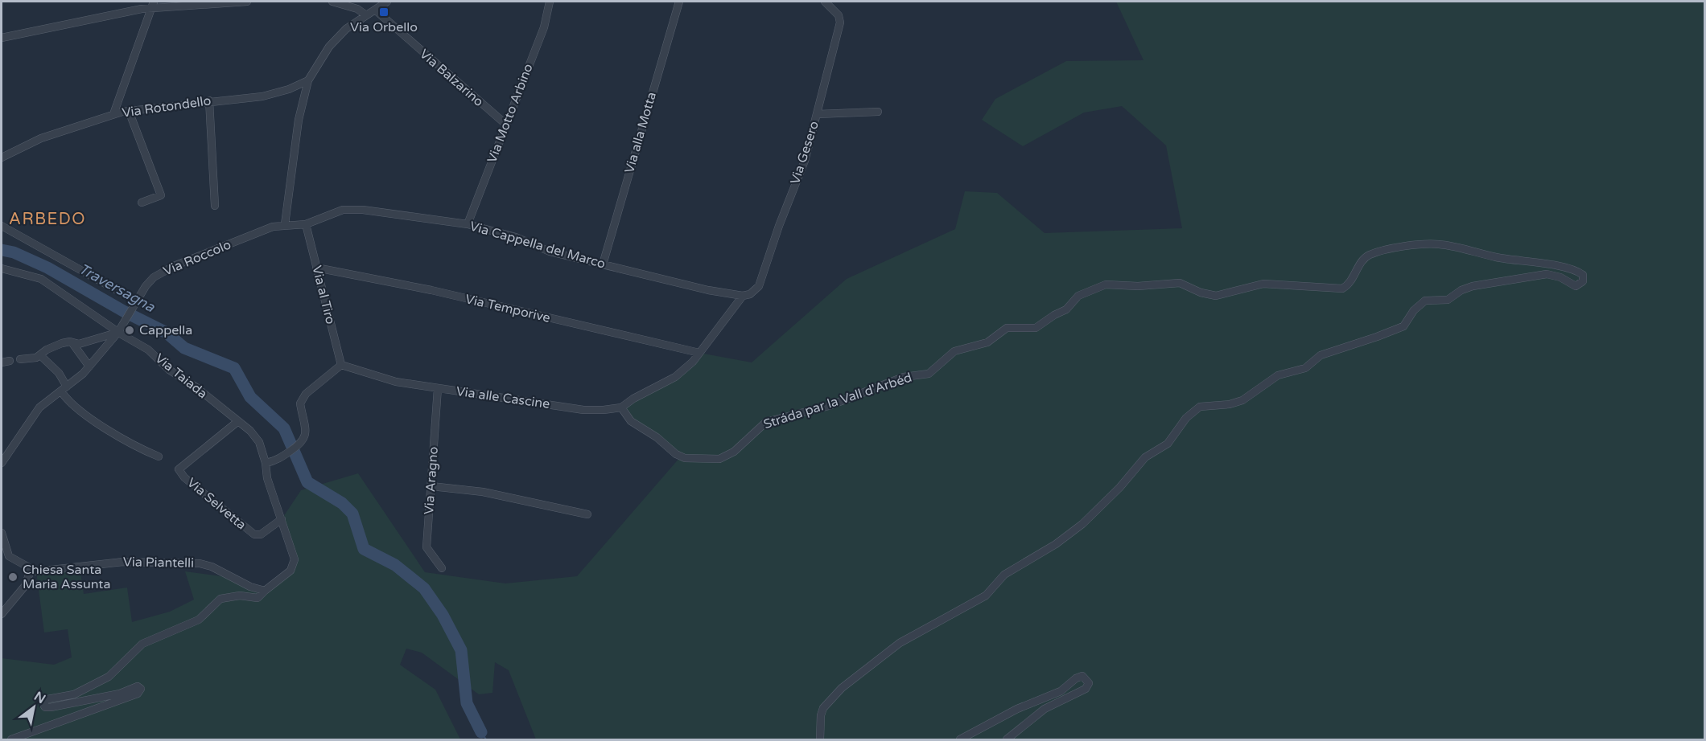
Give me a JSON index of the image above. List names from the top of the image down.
{
  "streets": {
    "street": [
      "Via Balzarino",
      "Via Rotondello",
      "Via Motto Arbino",
      "Via alla Motta",
      "Via Gesero",
      "Via Cappella del Marco",
      "Via Roccolo",
      "Via al Tiro",
      "Via Temporive",
      "Via Taiada",
      "Via alle Cascine",
      "Stráda par la Vall d'Arbéd",
      "Via Aragno",
      "Via Selvetta",
      "Via Piantelli"
    ]
  },
  "crossings": [
    ["Via Balzarino", "Via Motto Arbino"],
    ["Via Motto Arbino", "Via Cappella del Marco"],
    ["Via alla Motta", "Via Cappella del Marco"],
    ["Via Gesero", "Via Cappella del Marco"],
    ["Via Gesero", "Via alle Cascine"],
    ["Via Cappella del Marco", "Via Roccolo"],
    ["Via Cappella del Marco", "Via al Tiro"],
    ["Via Cappella del Marco", "Via alle Cascine"],
    ["Via Roccolo", "Via Taiada"],
    ["Via al Tiro", "Via Temporive"],
    ["Via al Tiro", "Via alle Cascine"],
    ["Via Temporive", "Via alle Cascine"],
    ["Via Taiada", "Via Selvetta"],
    ["Via Taiada", "Via Piantelli"],
    ["Via alle Cascine", "Stráda par la Vall d'Arbéd"],
    ["Via alle Cascine", "Via Aragno"]
  ],
  "districts": ["ARBEDO"],
  "water": ["Traversagna"],
  "places": {
    "transit": ["Via Orbello"],
    "other": ["Cappella", "Chiesa Santa Maria Assunta"]
  },
  "north": "top right"
}
